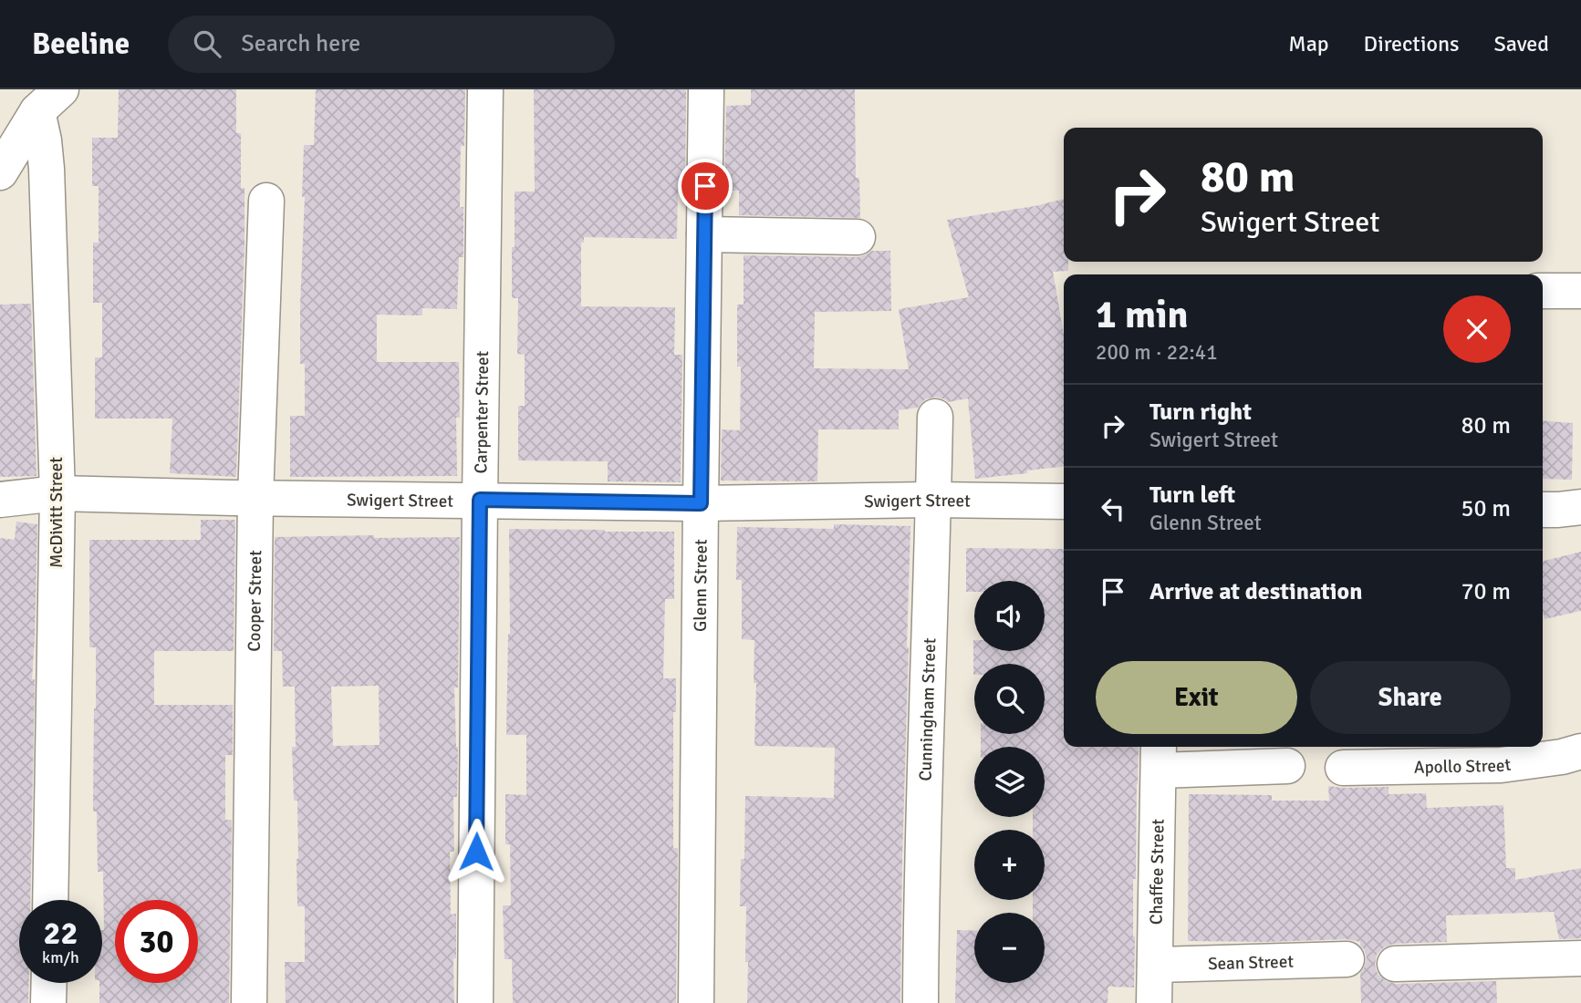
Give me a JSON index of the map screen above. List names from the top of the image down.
{
  "streets": {
    "street": [
      "Carpenter Street",
      "Swigert Street",
      "McDivitt Street",
      "Glenn Street",
      "Cooper Street",
      "Cunningham Street",
      "Apollo Street",
      "Chaffee Street",
      "Sean Street"
    ]
  },
  "crossings": [
    ["Carpenter Street", "Swigert Street"],
    ["Swigert Street", "McDivitt Street"],
    ["Swigert Street", "Glenn Street"],
    ["Swigert Street", "Cooper Street"],
    ["Swigert Street", "Cunningham Street"],
    ["Chaffee Street", "Sean Street"]
  ],
  "page": {
    "header": "Beeline",
    "search": "Search here",
    "nav": ["Map", "Directions", "Saved"],
    "turn": ["80 m", "Swigert Street"],
    "heading": ["1 min", "200 m · 22:41"],
    "list": [
      {
        "name": "Turn right",
        "note": "Swigert Street",
        "value": "80 m"
      },
      {
        "name": "Turn left",
        "note": "Glenn Street",
        "value": "50 m"
      },
      {
        "name": "Arrive at destination",
        "value": "70 m"
      }
    ],
    "map_buttons": ["+", "−"],
    "buttons": ["Exit", "Share"],
    "speed": "22 km/h",
    "limit": "30"
  }
}
